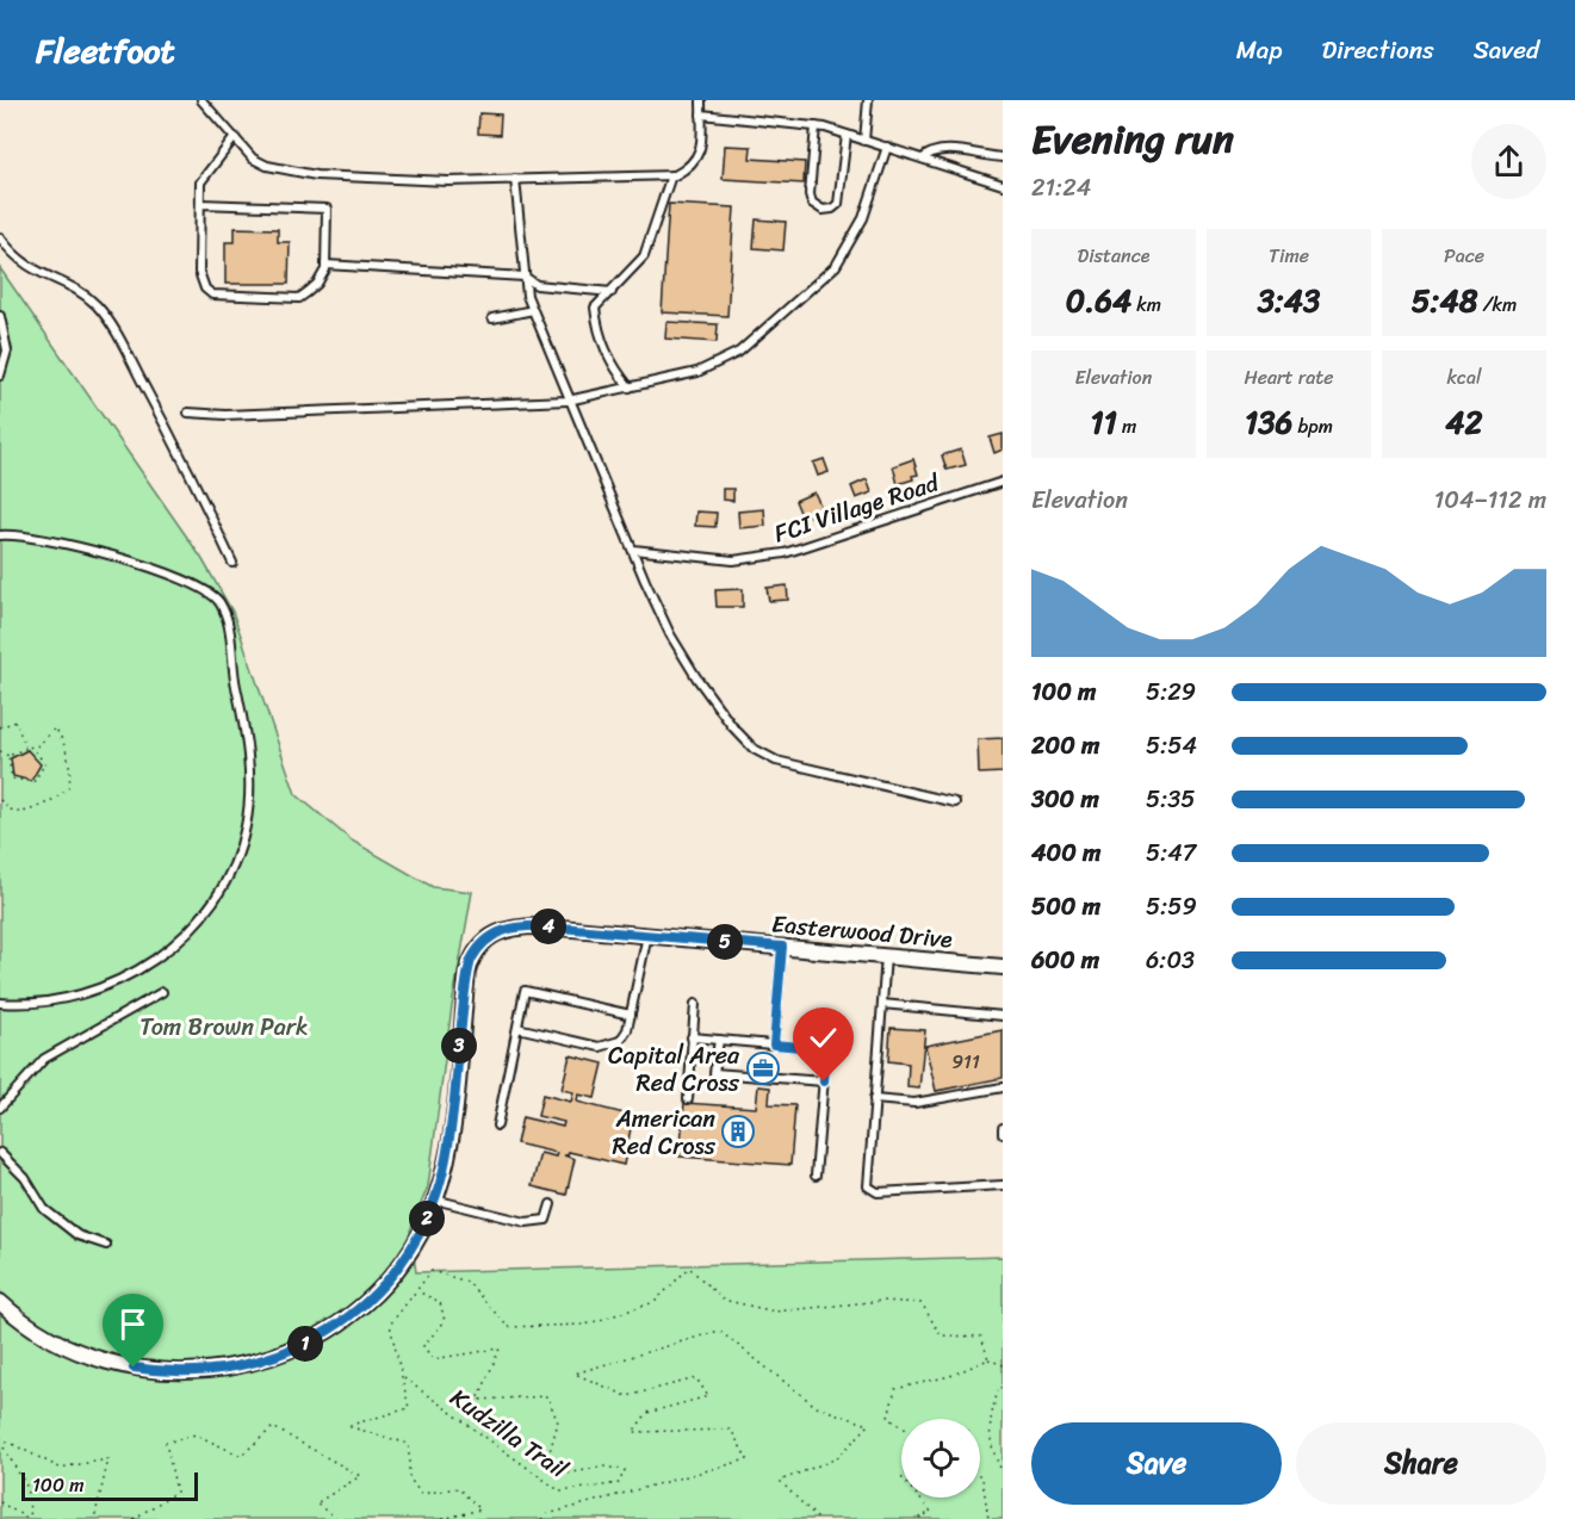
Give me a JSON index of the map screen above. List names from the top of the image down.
{
  "streets": {
    "street": ["Easterwood Drive"],
    "lane": ["FCI Village Road"],
    "path": ["Kudzilla Trail"]
  },
  "parks": ["Tom Brown Park"],
  "places": {
    "office": ["Capital Area Red Cross"],
    "building": ["American Red Cross"]
  },
  "house_numbers": ["911"],
  "scale_bar": "100 m",
  "page": {
    "header": "Fleetfoot",
    "nav": ["Map", "Directions", "Saved"],
    "heading": ["Evening run", "21:24"],
    "stats": [
      ["Distance", "0.64 km"],
      ["Time", "3:43"],
      ["Pace", "5:48 /km"],
      ["Elevation", "11 m"],
      ["Heart rate", "136 bpm"],
      ["kcal", "42"]
    ],
    "chart": ["Elevation", "104–112 m"],
    "list": [
      {
        "name": "100 m",
        "note": "5:29"
      },
      {
        "name": "200 m",
        "note": "5:54"
      },
      {
        "name": "300 m",
        "note": "5:35"
      },
      {
        "name": "400 m",
        "note": "5:47"
      },
      {
        "name": "500 m",
        "note": "5:59"
      },
      {
        "name": "600 m",
        "note": "6:03"
      }
    ],
    "pins": [
      "4",
      "5",
      "3",
      "2",
      "1"
    ],
    "buttons": ["Save", "Share"],
    "scale": "100 m"
  }
}
